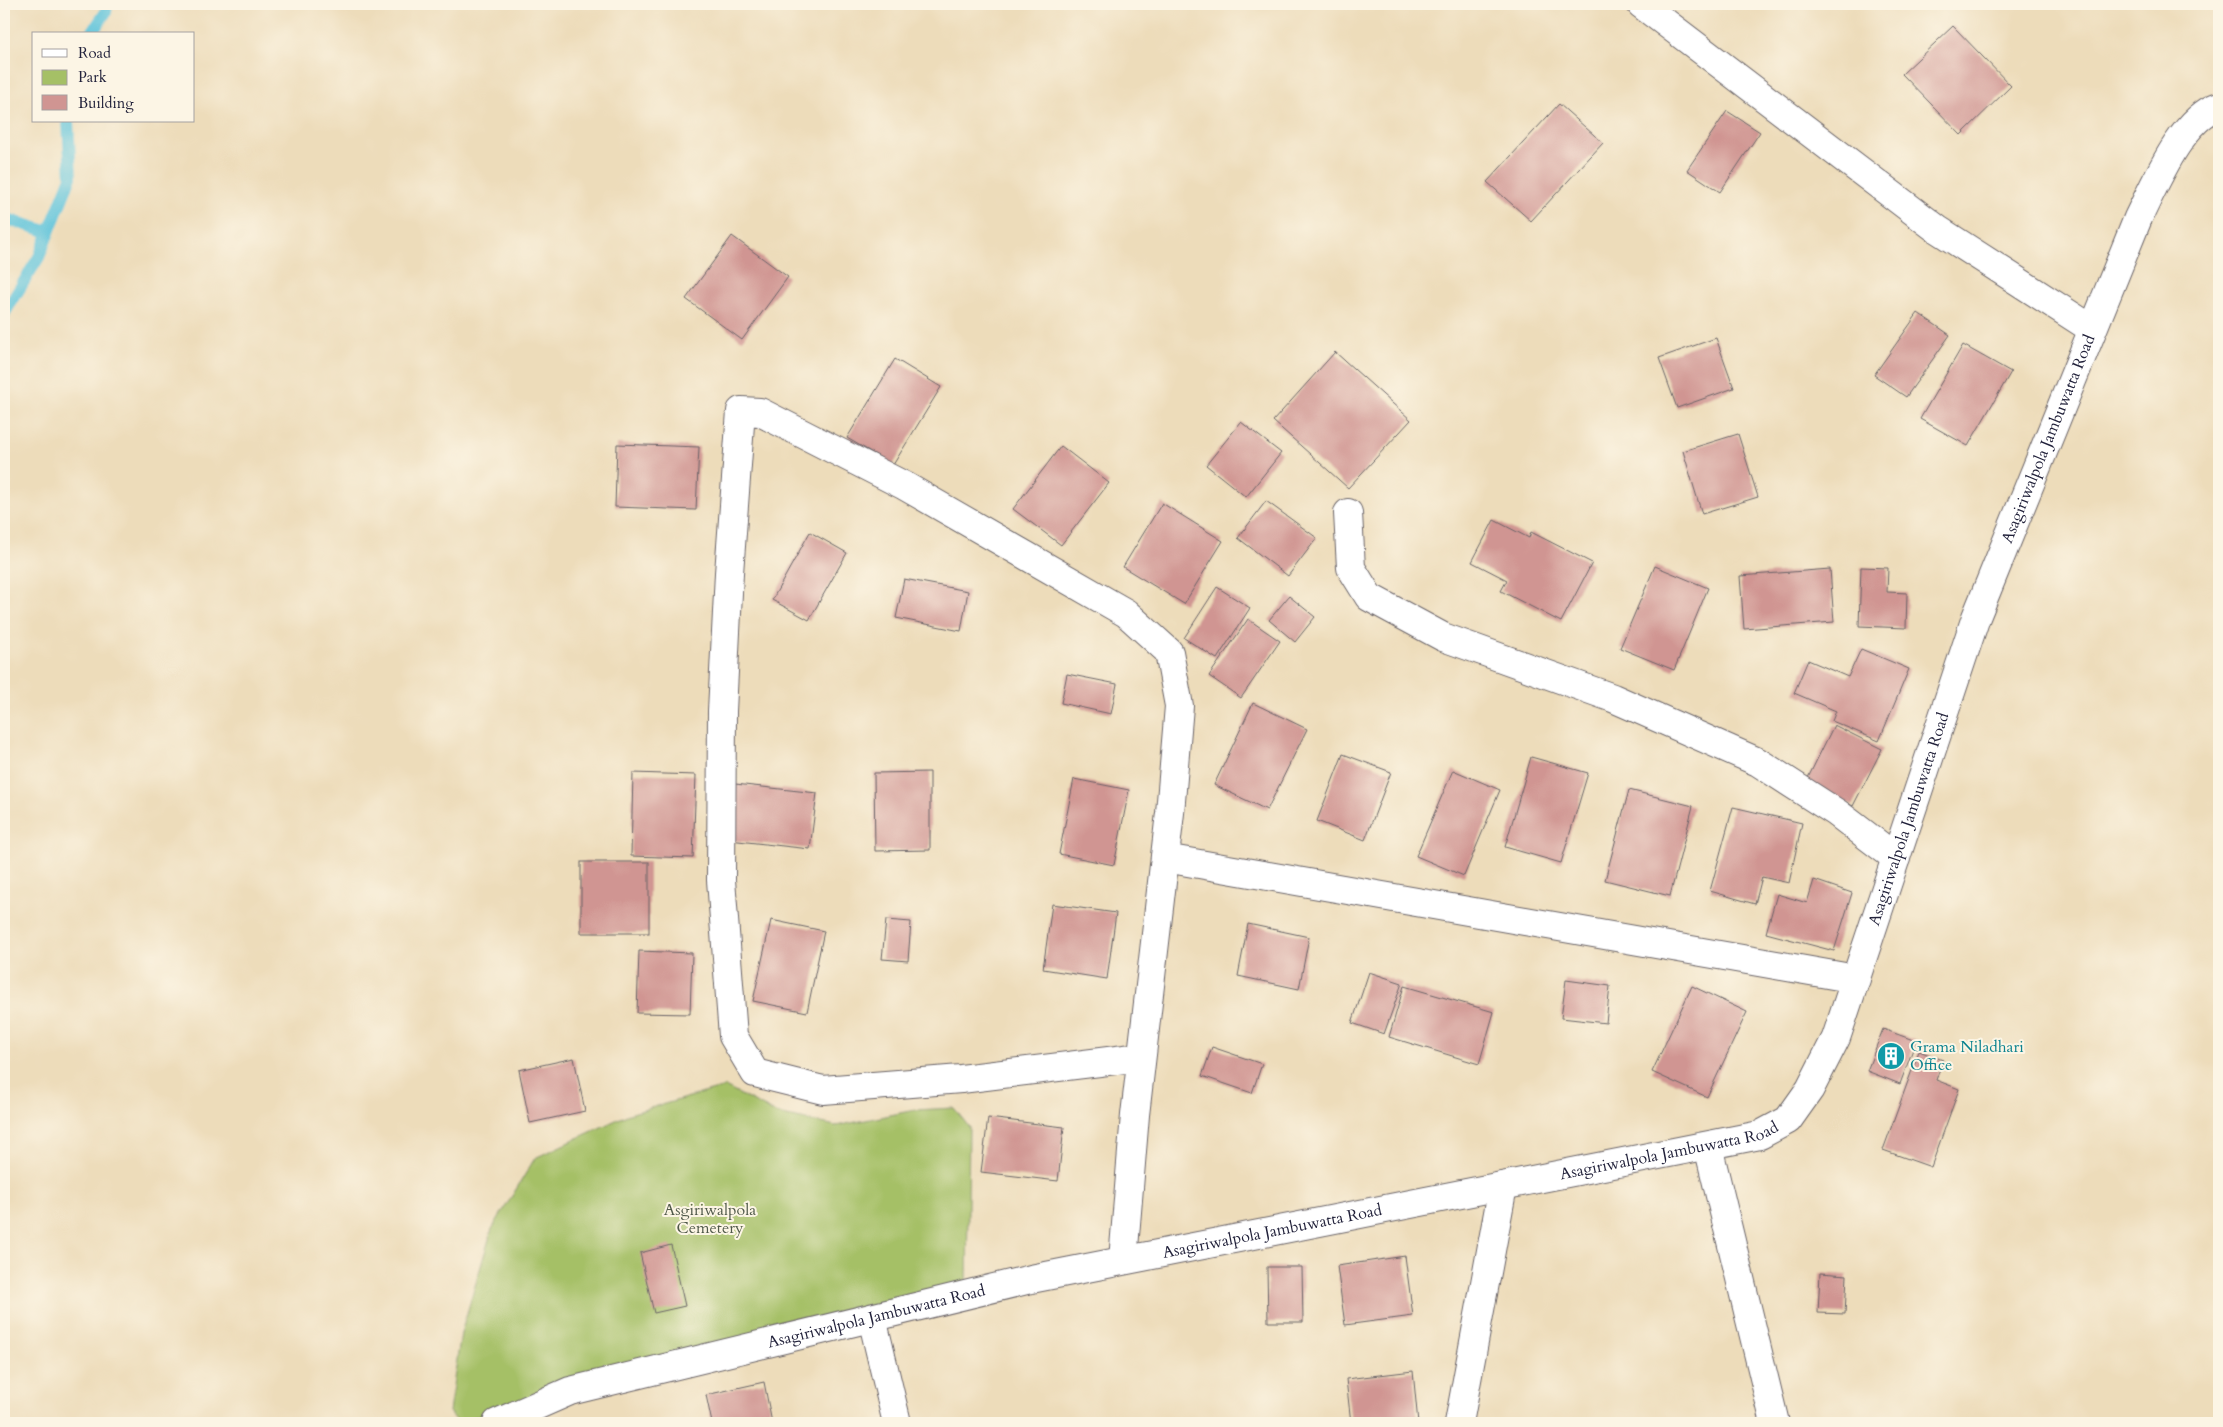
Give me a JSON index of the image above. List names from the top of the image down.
{
  "streets": {
    "street": ["Asagiriwalpola Jambuwatta Road"]
  },
  "parks": ["Asgiriwalpola Cemetery"],
  "places": {
    "building": ["Grama Niladhari Office"]
  },
  "legend": ["Road", "Park", "Building"]
}
